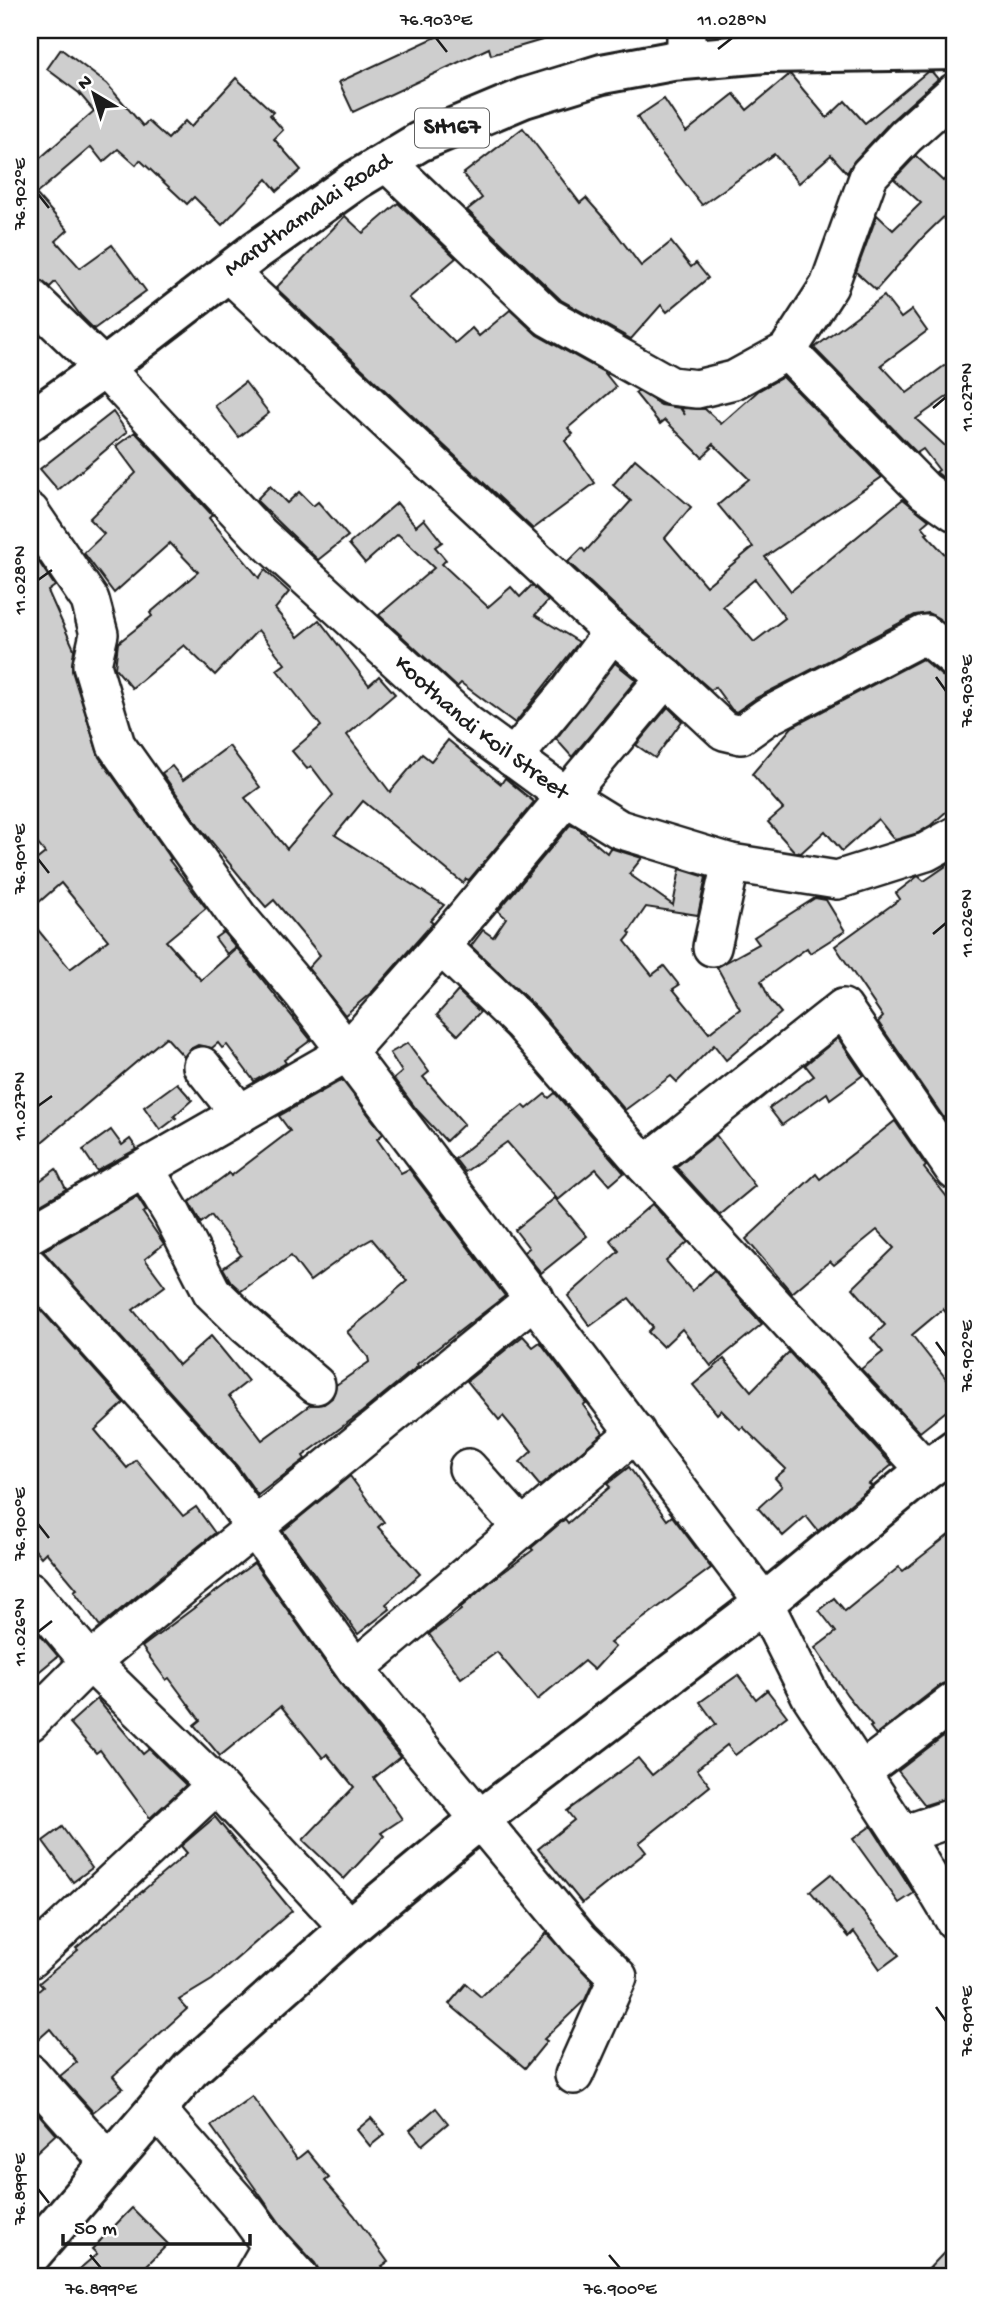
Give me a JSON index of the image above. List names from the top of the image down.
{
  "streets": {
    "main road": ["SH167", "Maruthamalai Road"],
    "street": ["Koothandi Koil Street"]
  },
  "crossings": [
    ["Maruthamalai Road", "Koothandi Koil Street"]
  ],
  "scale_bar": "50 m",
  "north": "top left",
  "coordinates": [
    "76.903°E",
    "11.028°N",
    "76.902°E",
    "11.027°N",
    "76.901°E",
    "11.026°N",
    "76.900°E",
    "76.899°E"
  ]
}
